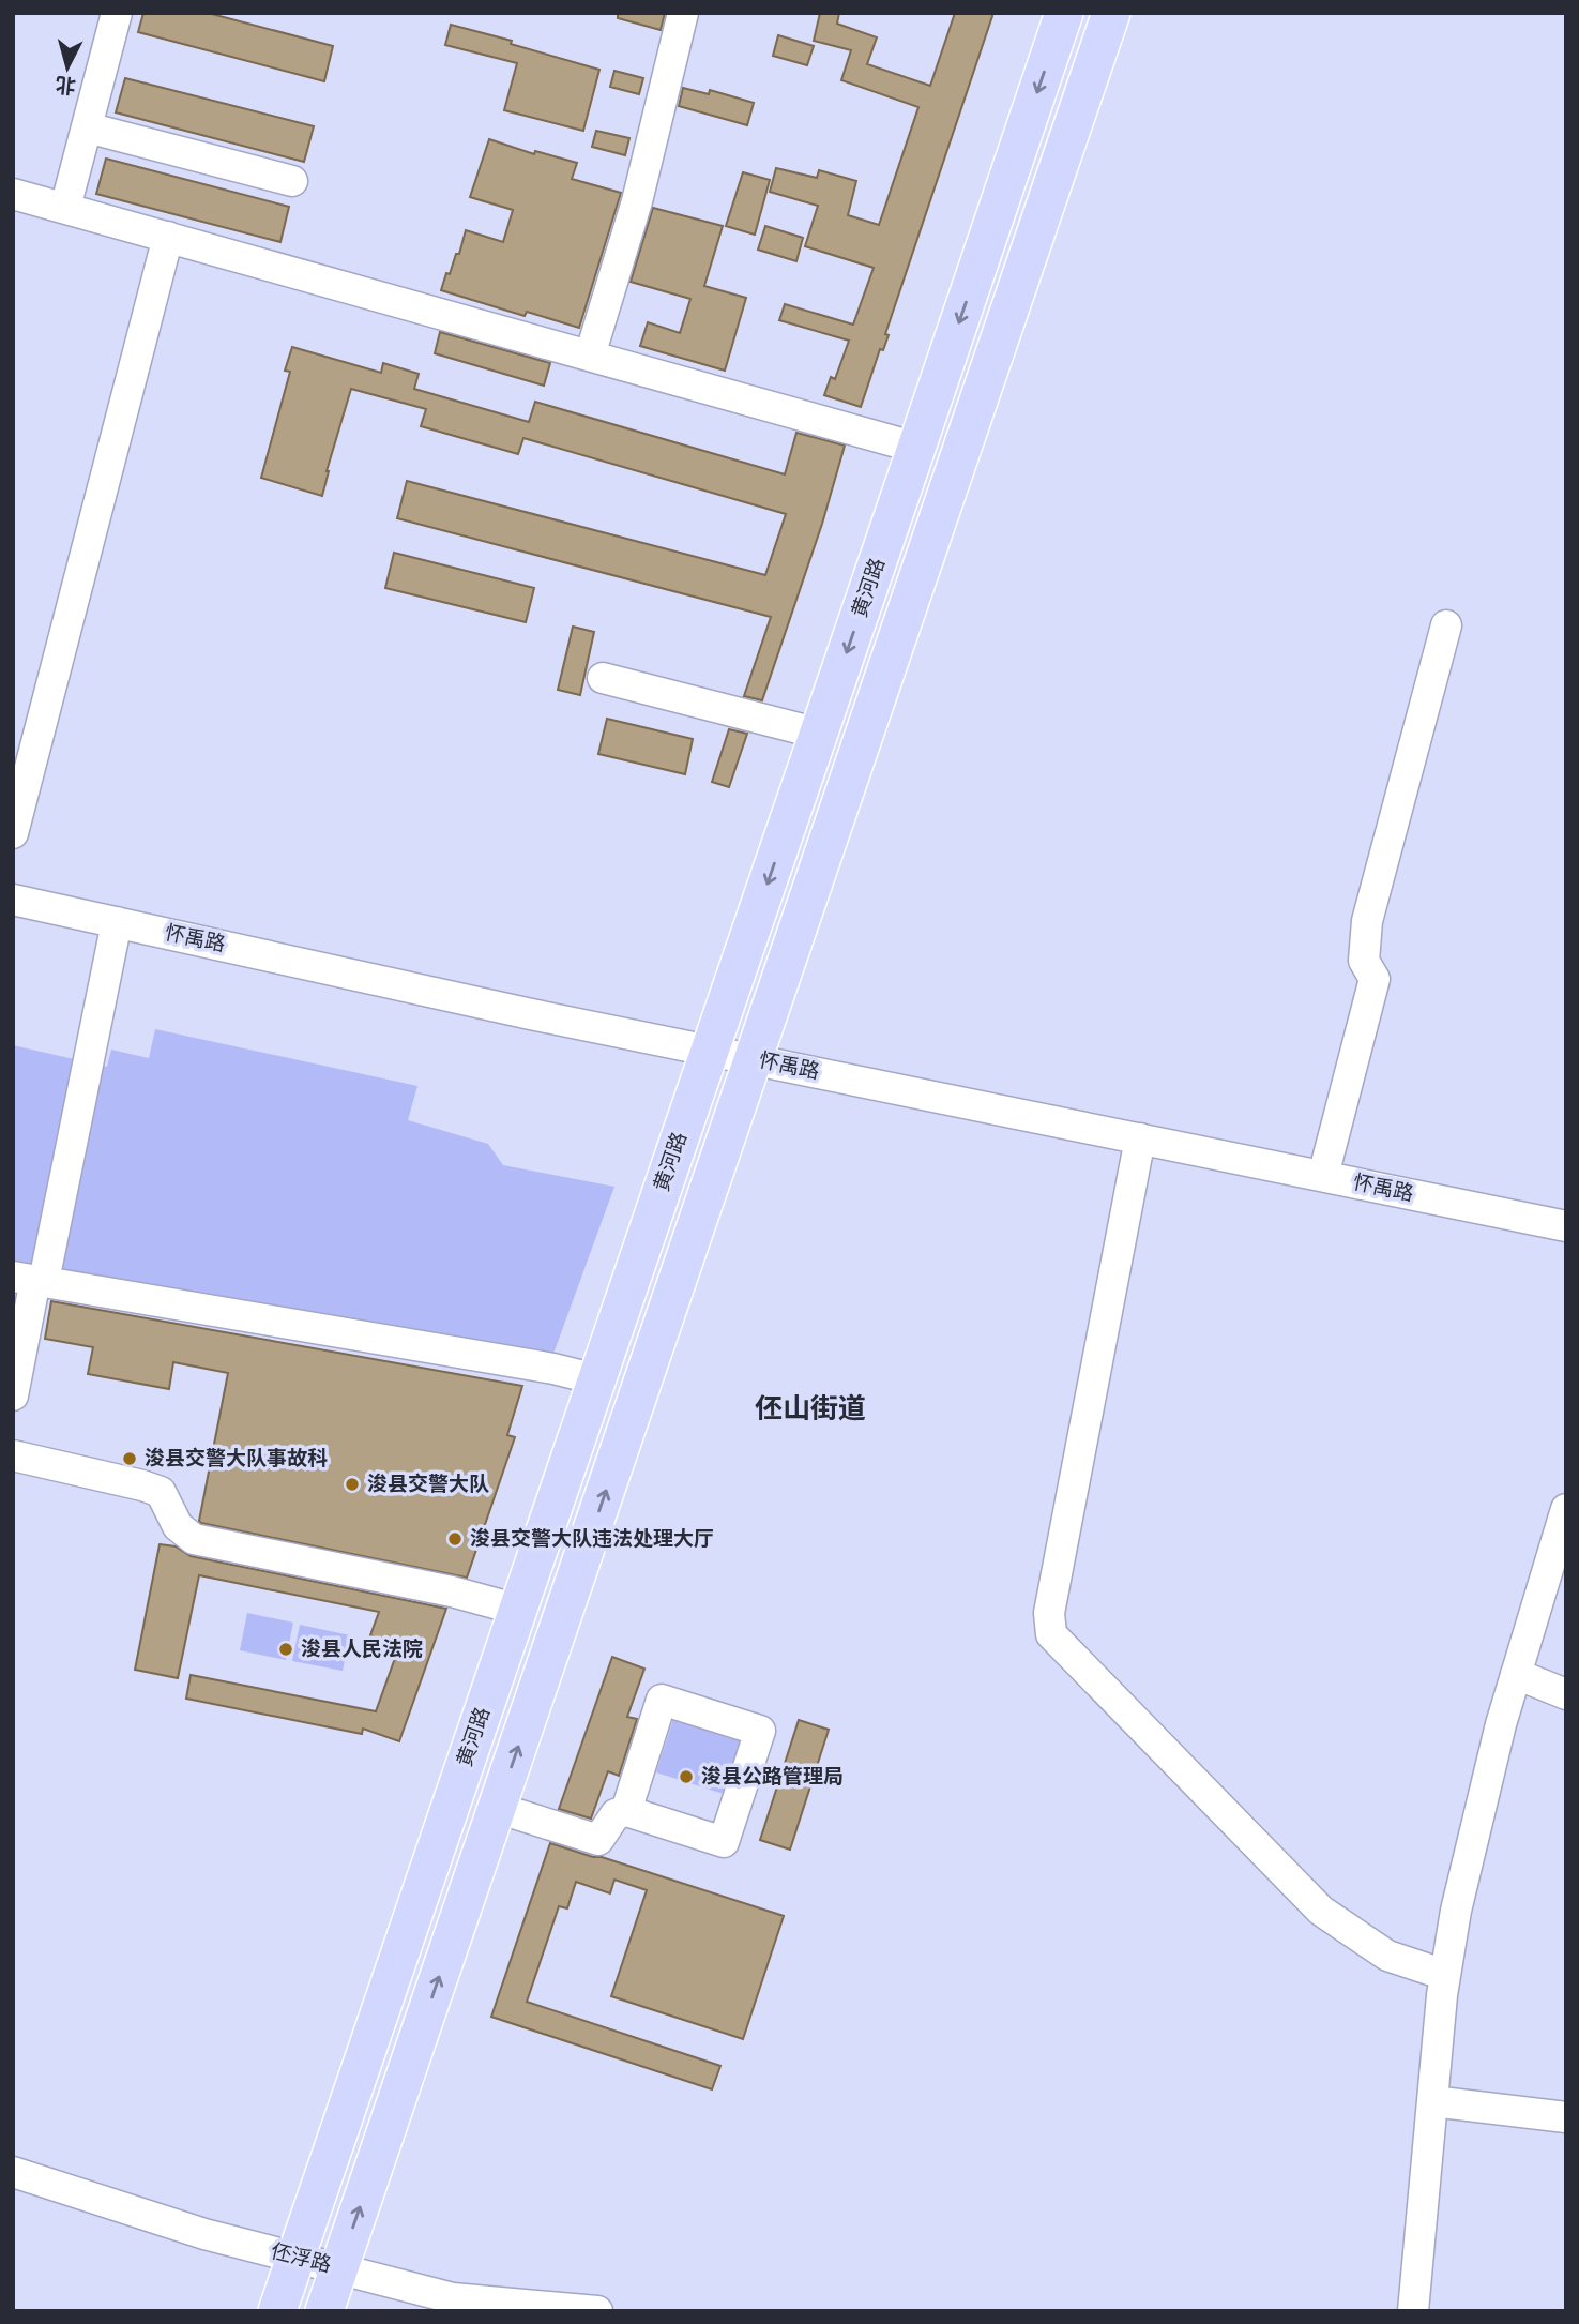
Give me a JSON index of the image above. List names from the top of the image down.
{
  "streets": {
    "main road": ["黄河路"],
    "street": ["怀禹路", "伾浮路"]
  },
  "crossings": [
    ["黄河路", "怀禹路"],
    ["黄河路", "伾浮路"]
  ],
  "districts": ["伾山街道"],
  "places": [
    "浚县交警大队事故科",
    "浚县交警大队",
    "浚县交警大队违法处理大厅",
    "浚县人民法院",
    "浚县公路管理局"
  ],
  "north": "bottom"
}
